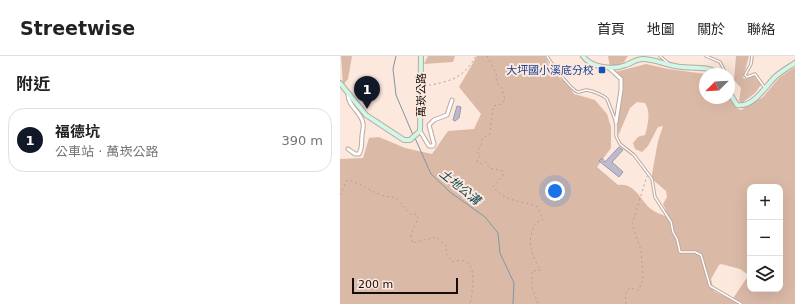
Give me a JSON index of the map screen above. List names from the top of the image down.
{
  "streets": {
    "street": ["萬崁公路"]
  },
  "water": ["土地公溝"],
  "places": {
    "transit": ["大坪國小溪底分校"]
  },
  "scale_bar": "200 m",
  "north": "bottom left",
  "page": {
    "header": "Streetwise",
    "nav": [
      "首頁",
      "地圖",
      "關於",
      "聯絡"
    ],
    "heading": "附近",
    "pins": "1",
    "list": [
      {
        "mark": "1",
        "name": "福德坑",
        "note": "公車站 · 萬崁公路",
        "value": "390 m"
      }
    ],
    "map_buttons": ["+", "−"],
    "scale": "200 m"
  }
}
